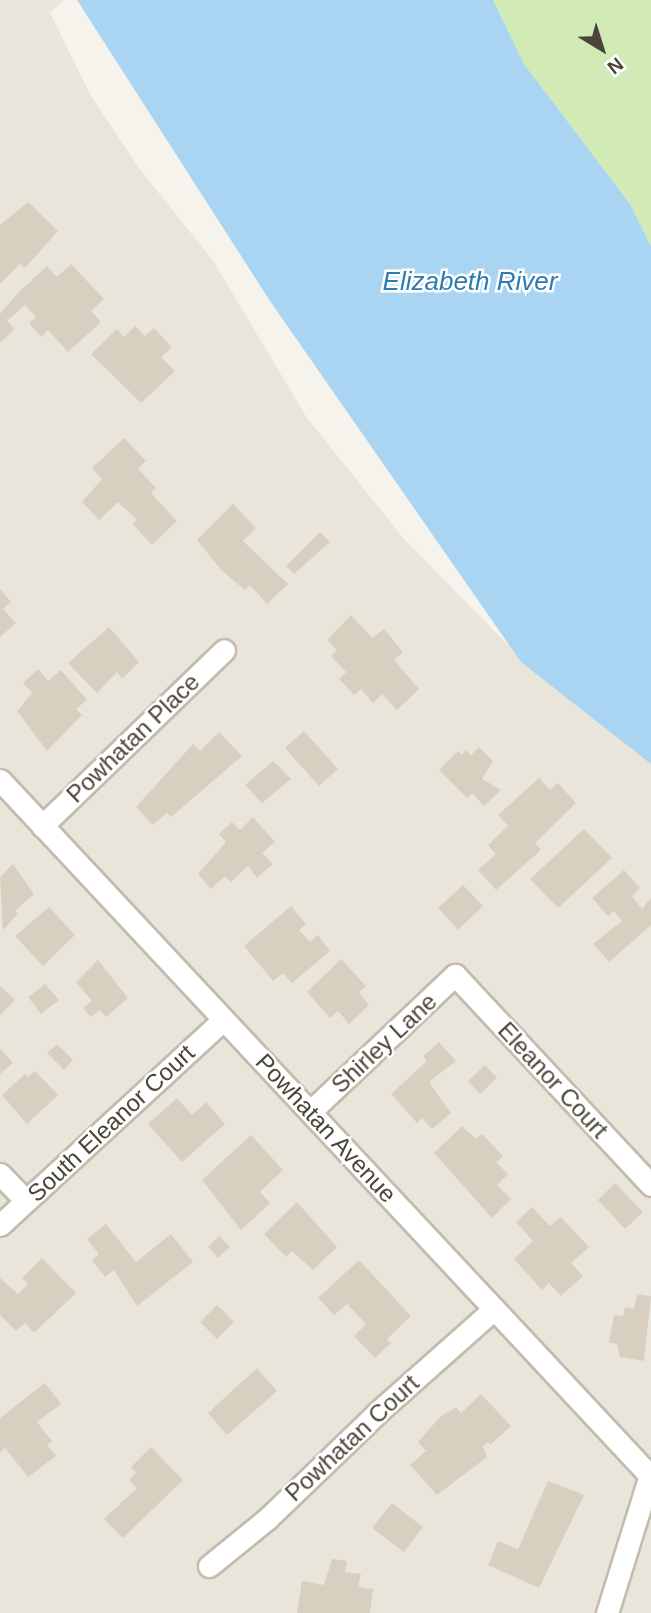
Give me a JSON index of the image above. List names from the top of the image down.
{
  "streets": {
    "street": [
      "Powhatan Place",
      "Shirley Lane",
      "Eleanor Court",
      "South Eleanor Court",
      "Powhatan Avenue",
      "Powhatan Court"
    ]
  },
  "crossings": [
    ["Powhatan Place", "Powhatan Avenue"],
    ["Shirley Lane", "Eleanor Court"],
    ["Shirley Lane", "Powhatan Avenue"],
    ["South Eleanor Court", "Powhatan Avenue"],
    ["Powhatan Avenue", "Powhatan Court"]
  ],
  "water": ["Elizabeth River"],
  "north": "bottom right"
}
